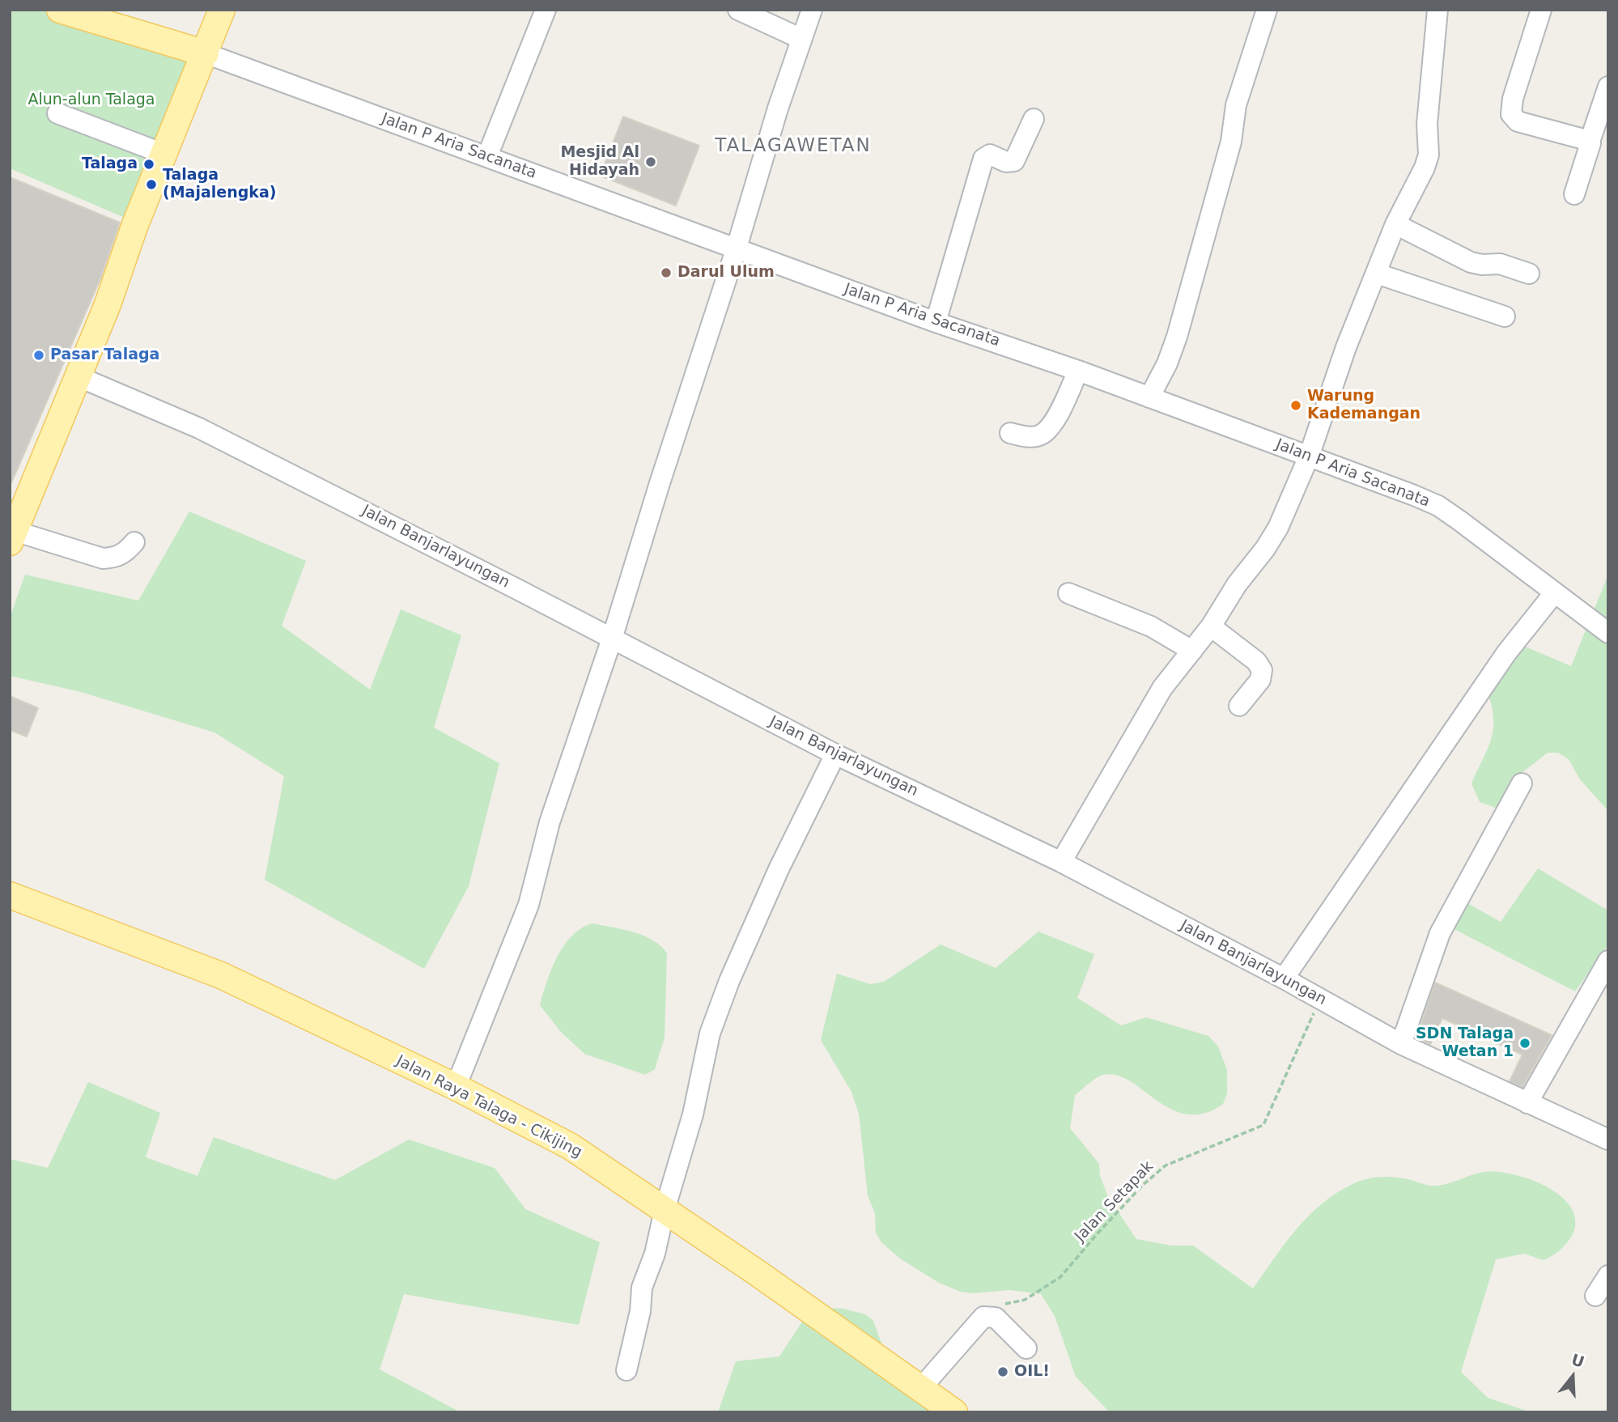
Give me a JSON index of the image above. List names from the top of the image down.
{
  "streets": {
    "main road": ["Jalan Raya Talaga - Cikijing"],
    "street": ["Jalan P Aria Sacanata", "Jalan Banjarlayungan"],
    "path": ["Jalan Setapak"]
  },
  "crossings": [
    ["Jalan Banjarlayungan", "Jalan Setapak"]
  ],
  "districts": ["TALAGAWETAN"],
  "parks": ["Alun-alun Talaga"],
  "places": [
    "Mesjid Al Hidayah",
    "Talaga",
    "Talaga (Majalengka)",
    "Darul Ulum",
    "Pasar Talaga",
    "Warung Kademangan",
    "SDN Talaga Wetan 1",
    "OIL!"
  ],
  "north": "top"
}
